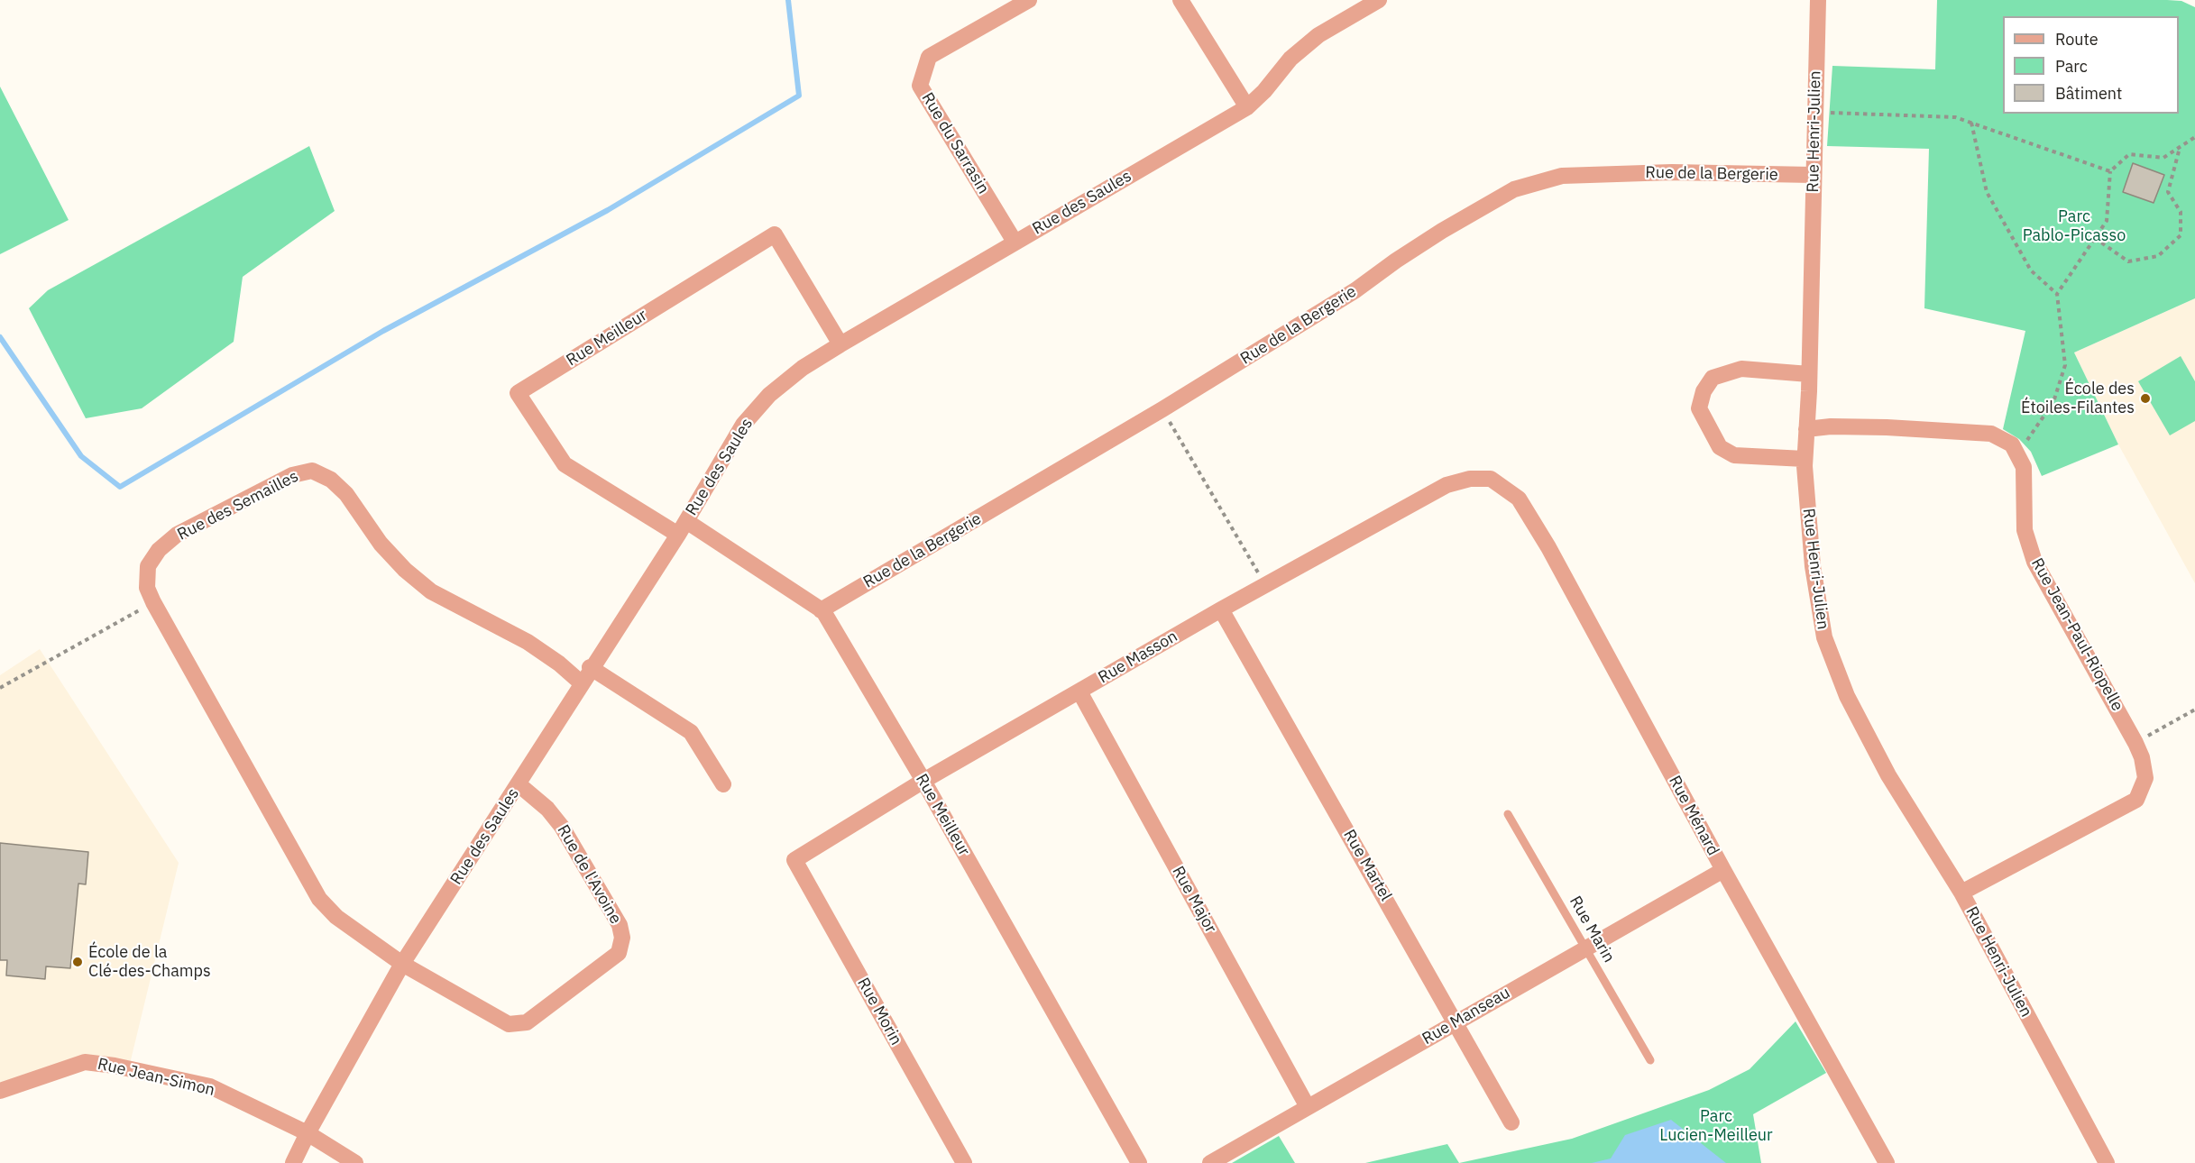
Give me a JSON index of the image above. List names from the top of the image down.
{
  "streets": {
    "street": [
      "Rue Henri-Julien",
      "Rue du Sarrasin",
      "Rue de la Bergerie",
      "Rue des Saules",
      "Rue Meilleur",
      "Rue des Semailles",
      "Rue Jean-Paul-Riopelle",
      "Rue Masson",
      "Rue Ménard",
      "Rue Martel",
      "Rue de l'Avoine",
      "Rue Major",
      "Rue Morin",
      "Rue Manseau",
      "Rue Jean-Simon"
    ],
    "lane": ["Rue Marin"]
  },
  "crossings": [
    ["Rue Henri-Julien", "Rue de la Bergerie"],
    ["Rue Henri-Julien", "Rue Jean-Paul-Riopelle"],
    ["Rue du Sarrasin", "Rue des Saules"],
    ["Rue de la Bergerie", "Rue Meilleur"],
    ["Rue des Saules", "Rue Meilleur"],
    ["Rue des Saules", "Rue des Semailles"],
    ["Rue des Saules", "Rue de l'Avoine"],
    ["Rue des Saules", "Rue Jean-Simon"],
    ["Rue Meilleur", "Rue Masson"],
    ["Rue des Semailles", "Rue de l'Avoine"],
    ["Rue Masson", "Rue Ménard"],
    ["Rue Masson", "Rue Martel"],
    ["Rue Masson", "Rue Major"],
    ["Rue Masson", "Rue Morin"],
    ["Rue Ménard", "Rue Manseau"],
    ["Rue Martel", "Rue Manseau"],
    ["Rue Major", "Rue Manseau"],
    ["Rue Marin", "Rue Manseau"]
  ],
  "parks": ["Parc Pablo-Picasso", "Parc Lucien-Meilleur"],
  "places": ["École des Étoiles-Filantes", "École de la Clé-des-Champs"],
  "legend": ["Route", "Parc", "Bâtiment"]
}
